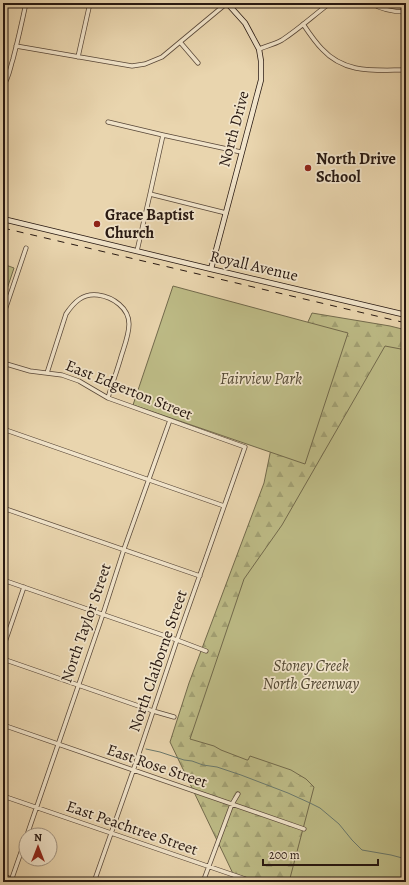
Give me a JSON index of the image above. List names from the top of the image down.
{
  "streets": {
    "street": [
      "North Drive",
      "Royall Avenue",
      "East Edgerton Street",
      "North Taylor Street",
      "North Claiborne Street",
      "East Rose Street",
      "East Peachtree Street"
    ]
  },
  "crossings": [
    ["North Drive", "Royall Avenue"],
    ["East Edgerton Street", "North Taylor Street"],
    ["East Edgerton Street", "North Claiborne Street"],
    ["North Taylor Street", "East Rose Street"],
    ["North Taylor Street", "East Peachtree Street"],
    ["North Claiborne Street", "East Rose Street"],
    ["North Claiborne Street", "East Peachtree Street"]
  ],
  "parks": ["Fairview Park", "Stoney Creek North Greenway"],
  "places": ["North Drive School", "Grace Baptist Church"],
  "scale_bar": "200 m",
  "north": "top"
}
